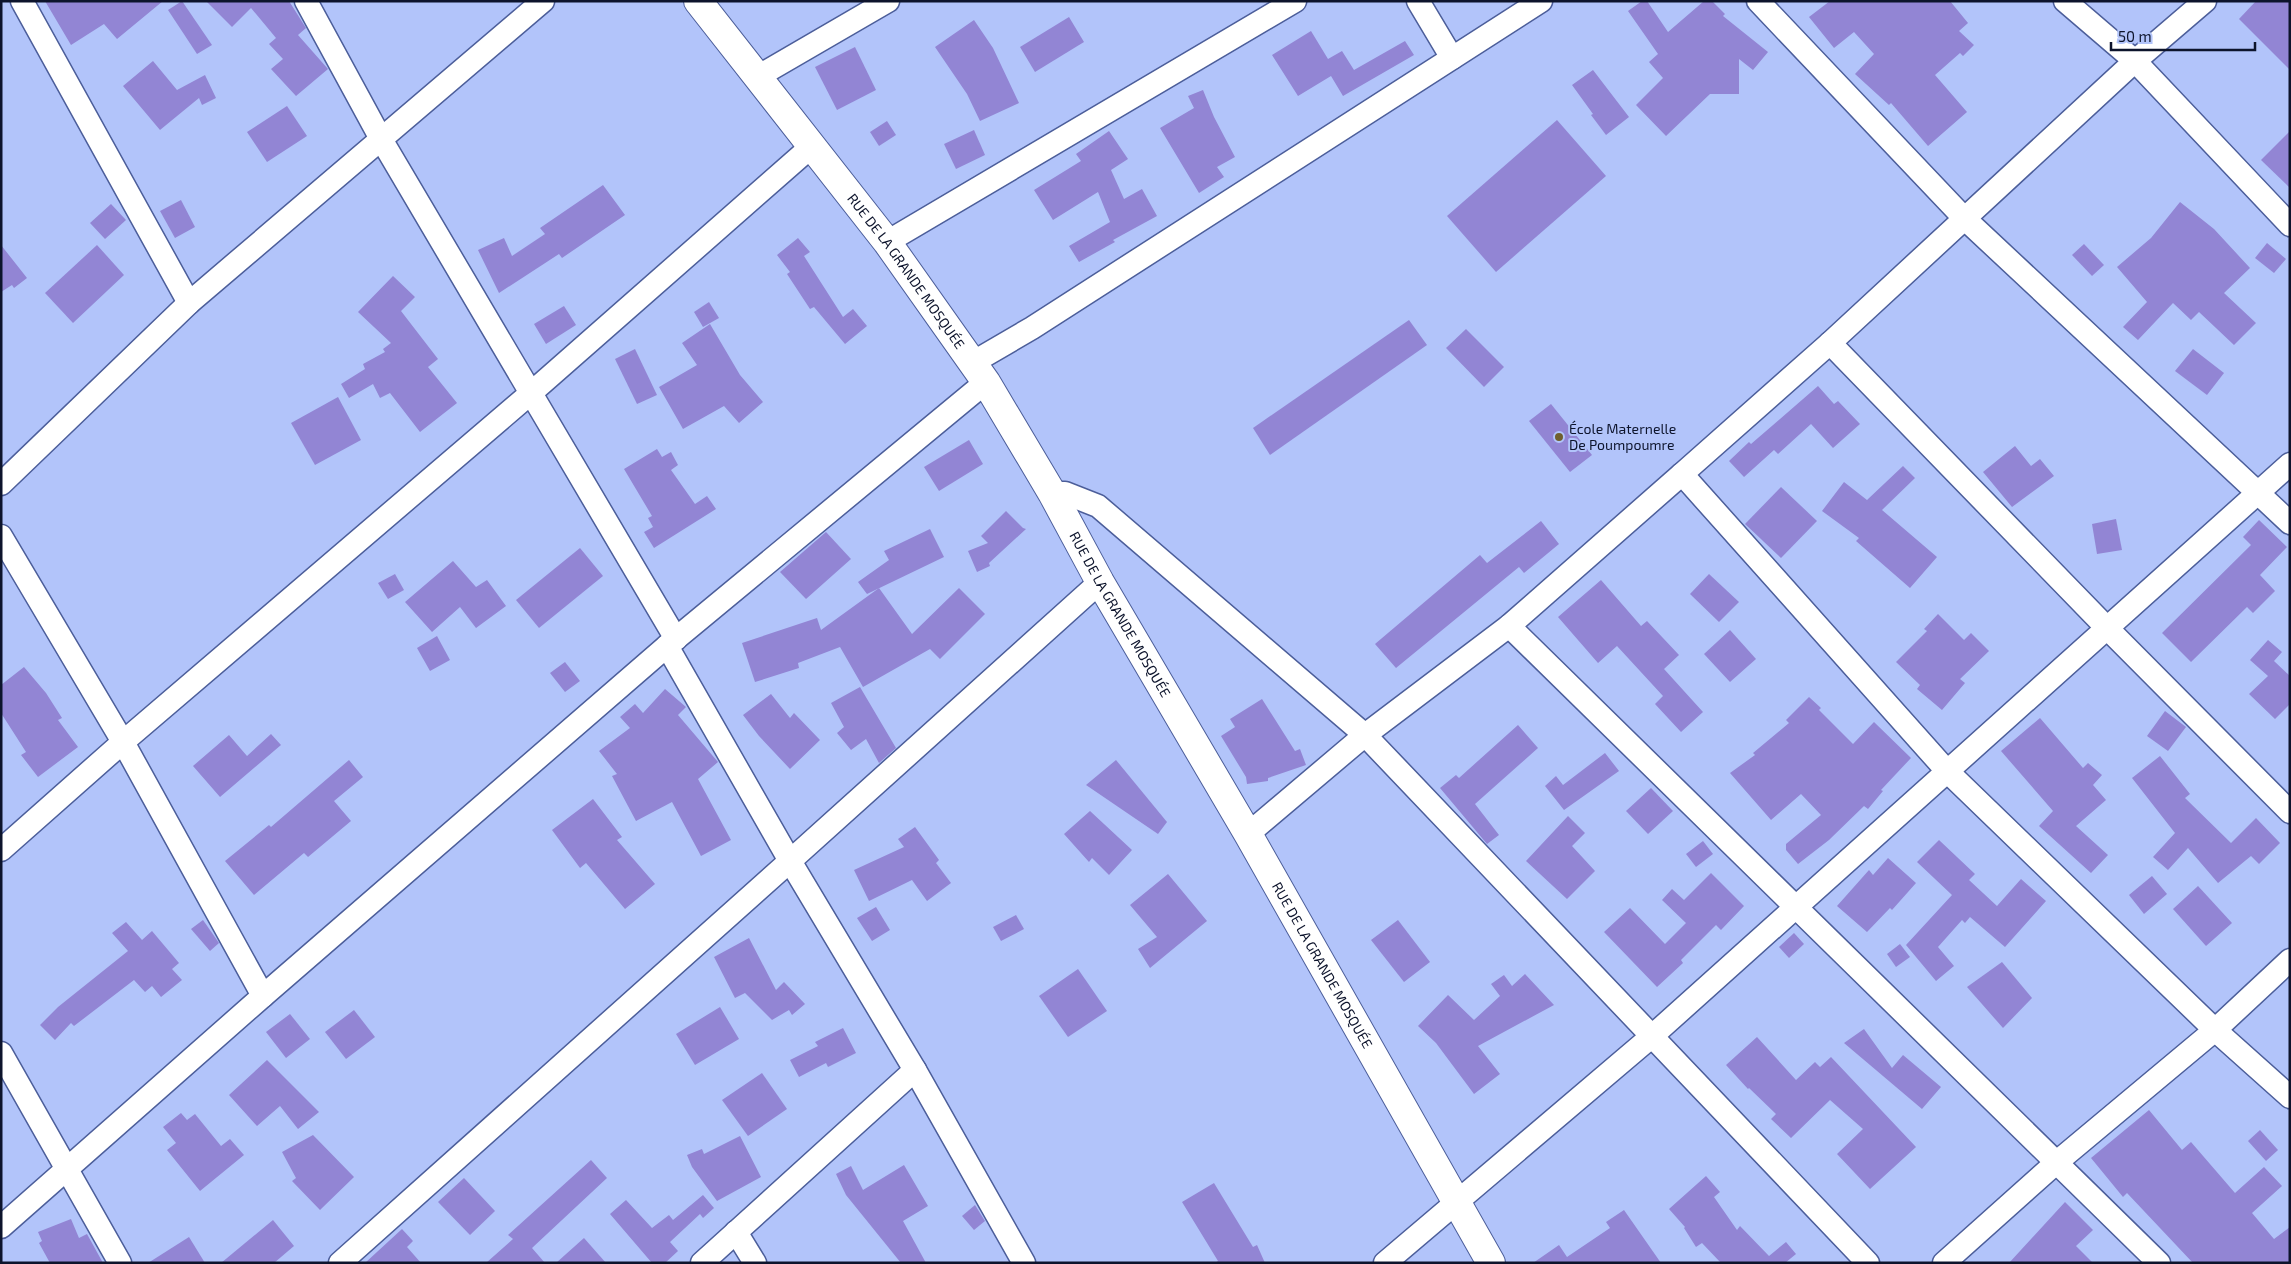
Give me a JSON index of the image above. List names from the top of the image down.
{
  "streets": {
    "street": ["RUE DE LA GRANDE MOSQUÉE"]
  },
  "places": ["École Maternelle De Poumpoumre"],
  "scale_bar": "50 m"
}
